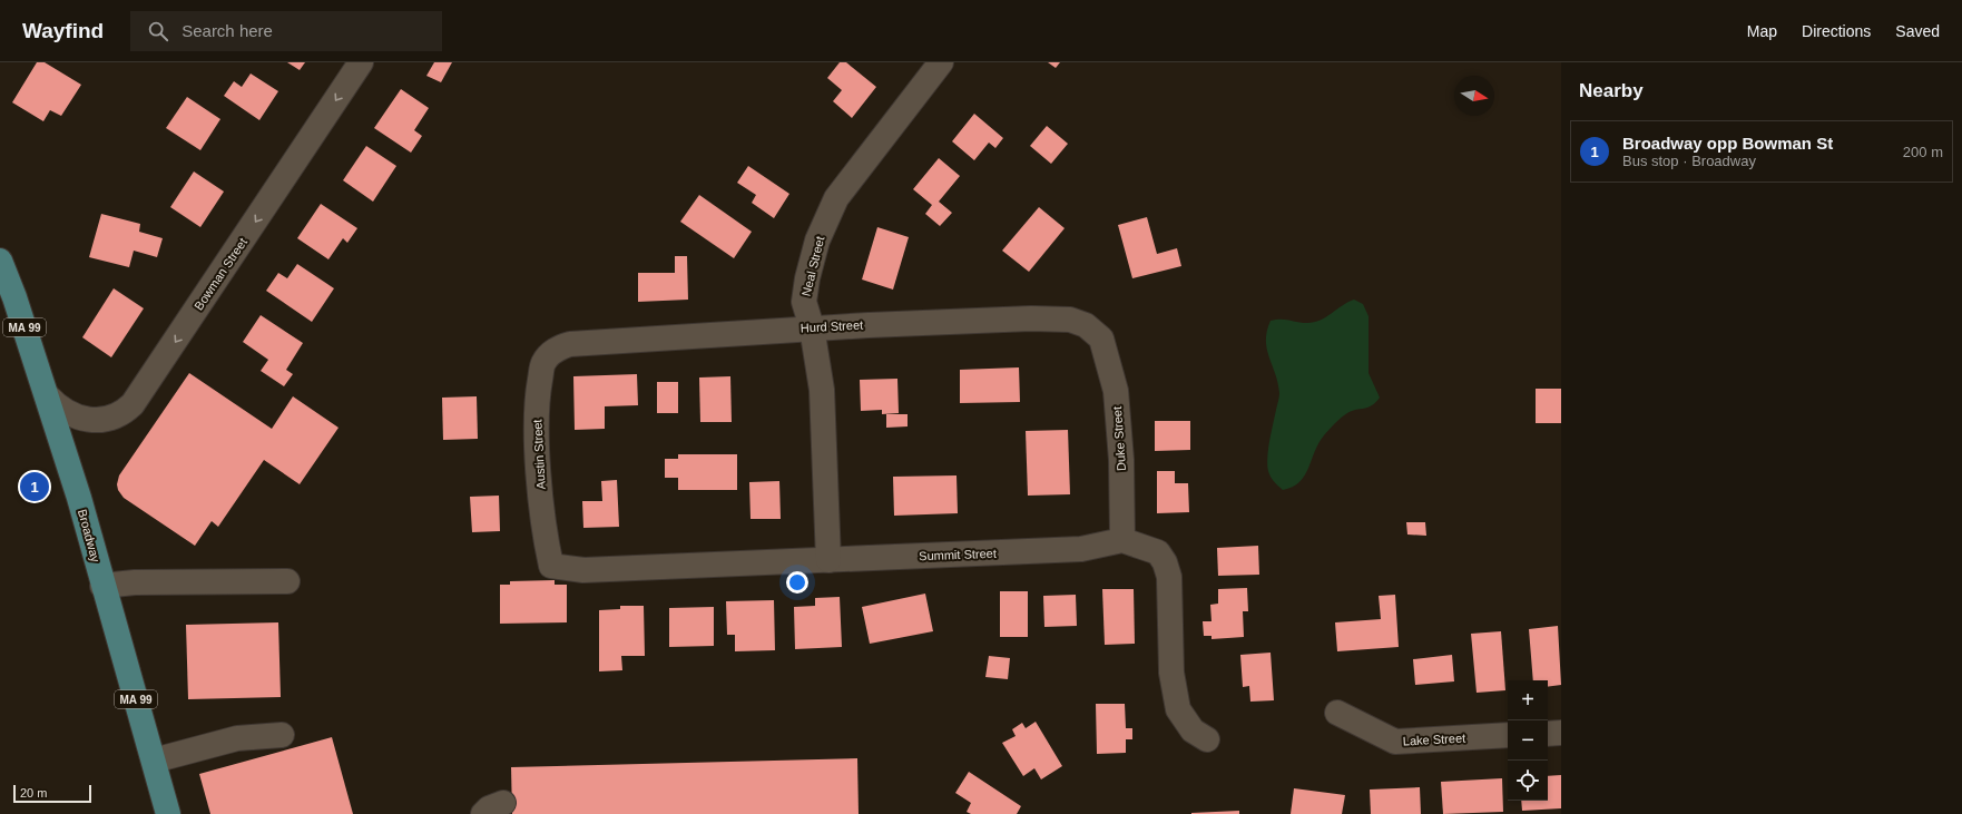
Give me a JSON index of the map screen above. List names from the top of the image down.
{
  "streets": {
    "main road": ["MA 99", "Broadway"],
    "street": [
      "Neal Street",
      "Bowman Street",
      "Hurd Street",
      "Duke Street",
      "Austin Street",
      "Summit Street",
      "Lake Street"
    ]
  },
  "crossings": [
    ["Neal Street", "Hurd Street"],
    ["Neal Street", "Summit Street"],
    ["Bowman Street", "Broadway"],
    ["Hurd Street", "Duke Street"],
    ["Hurd Street", "Austin Street"],
    ["Duke Street", "Summit Street"],
    ["Austin Street", "Summit Street"]
  ],
  "one_way": ["Bowman Street"],
  "scale_bar": "20 m",
  "north": "right",
  "page": {
    "header": "Wayfind",
    "search": "Search here",
    "nav": ["Map", "Directions", "Saved"],
    "heading": "Nearby",
    "list": [
      {
        "mark": "1",
        "name": "Broadway opp Bowman St",
        "note": "Bus stop · Broadway",
        "value": "200 m"
      }
    ],
    "pins": "1",
    "map_buttons": ["+", "−"],
    "scale": "20 m"
  }
}
